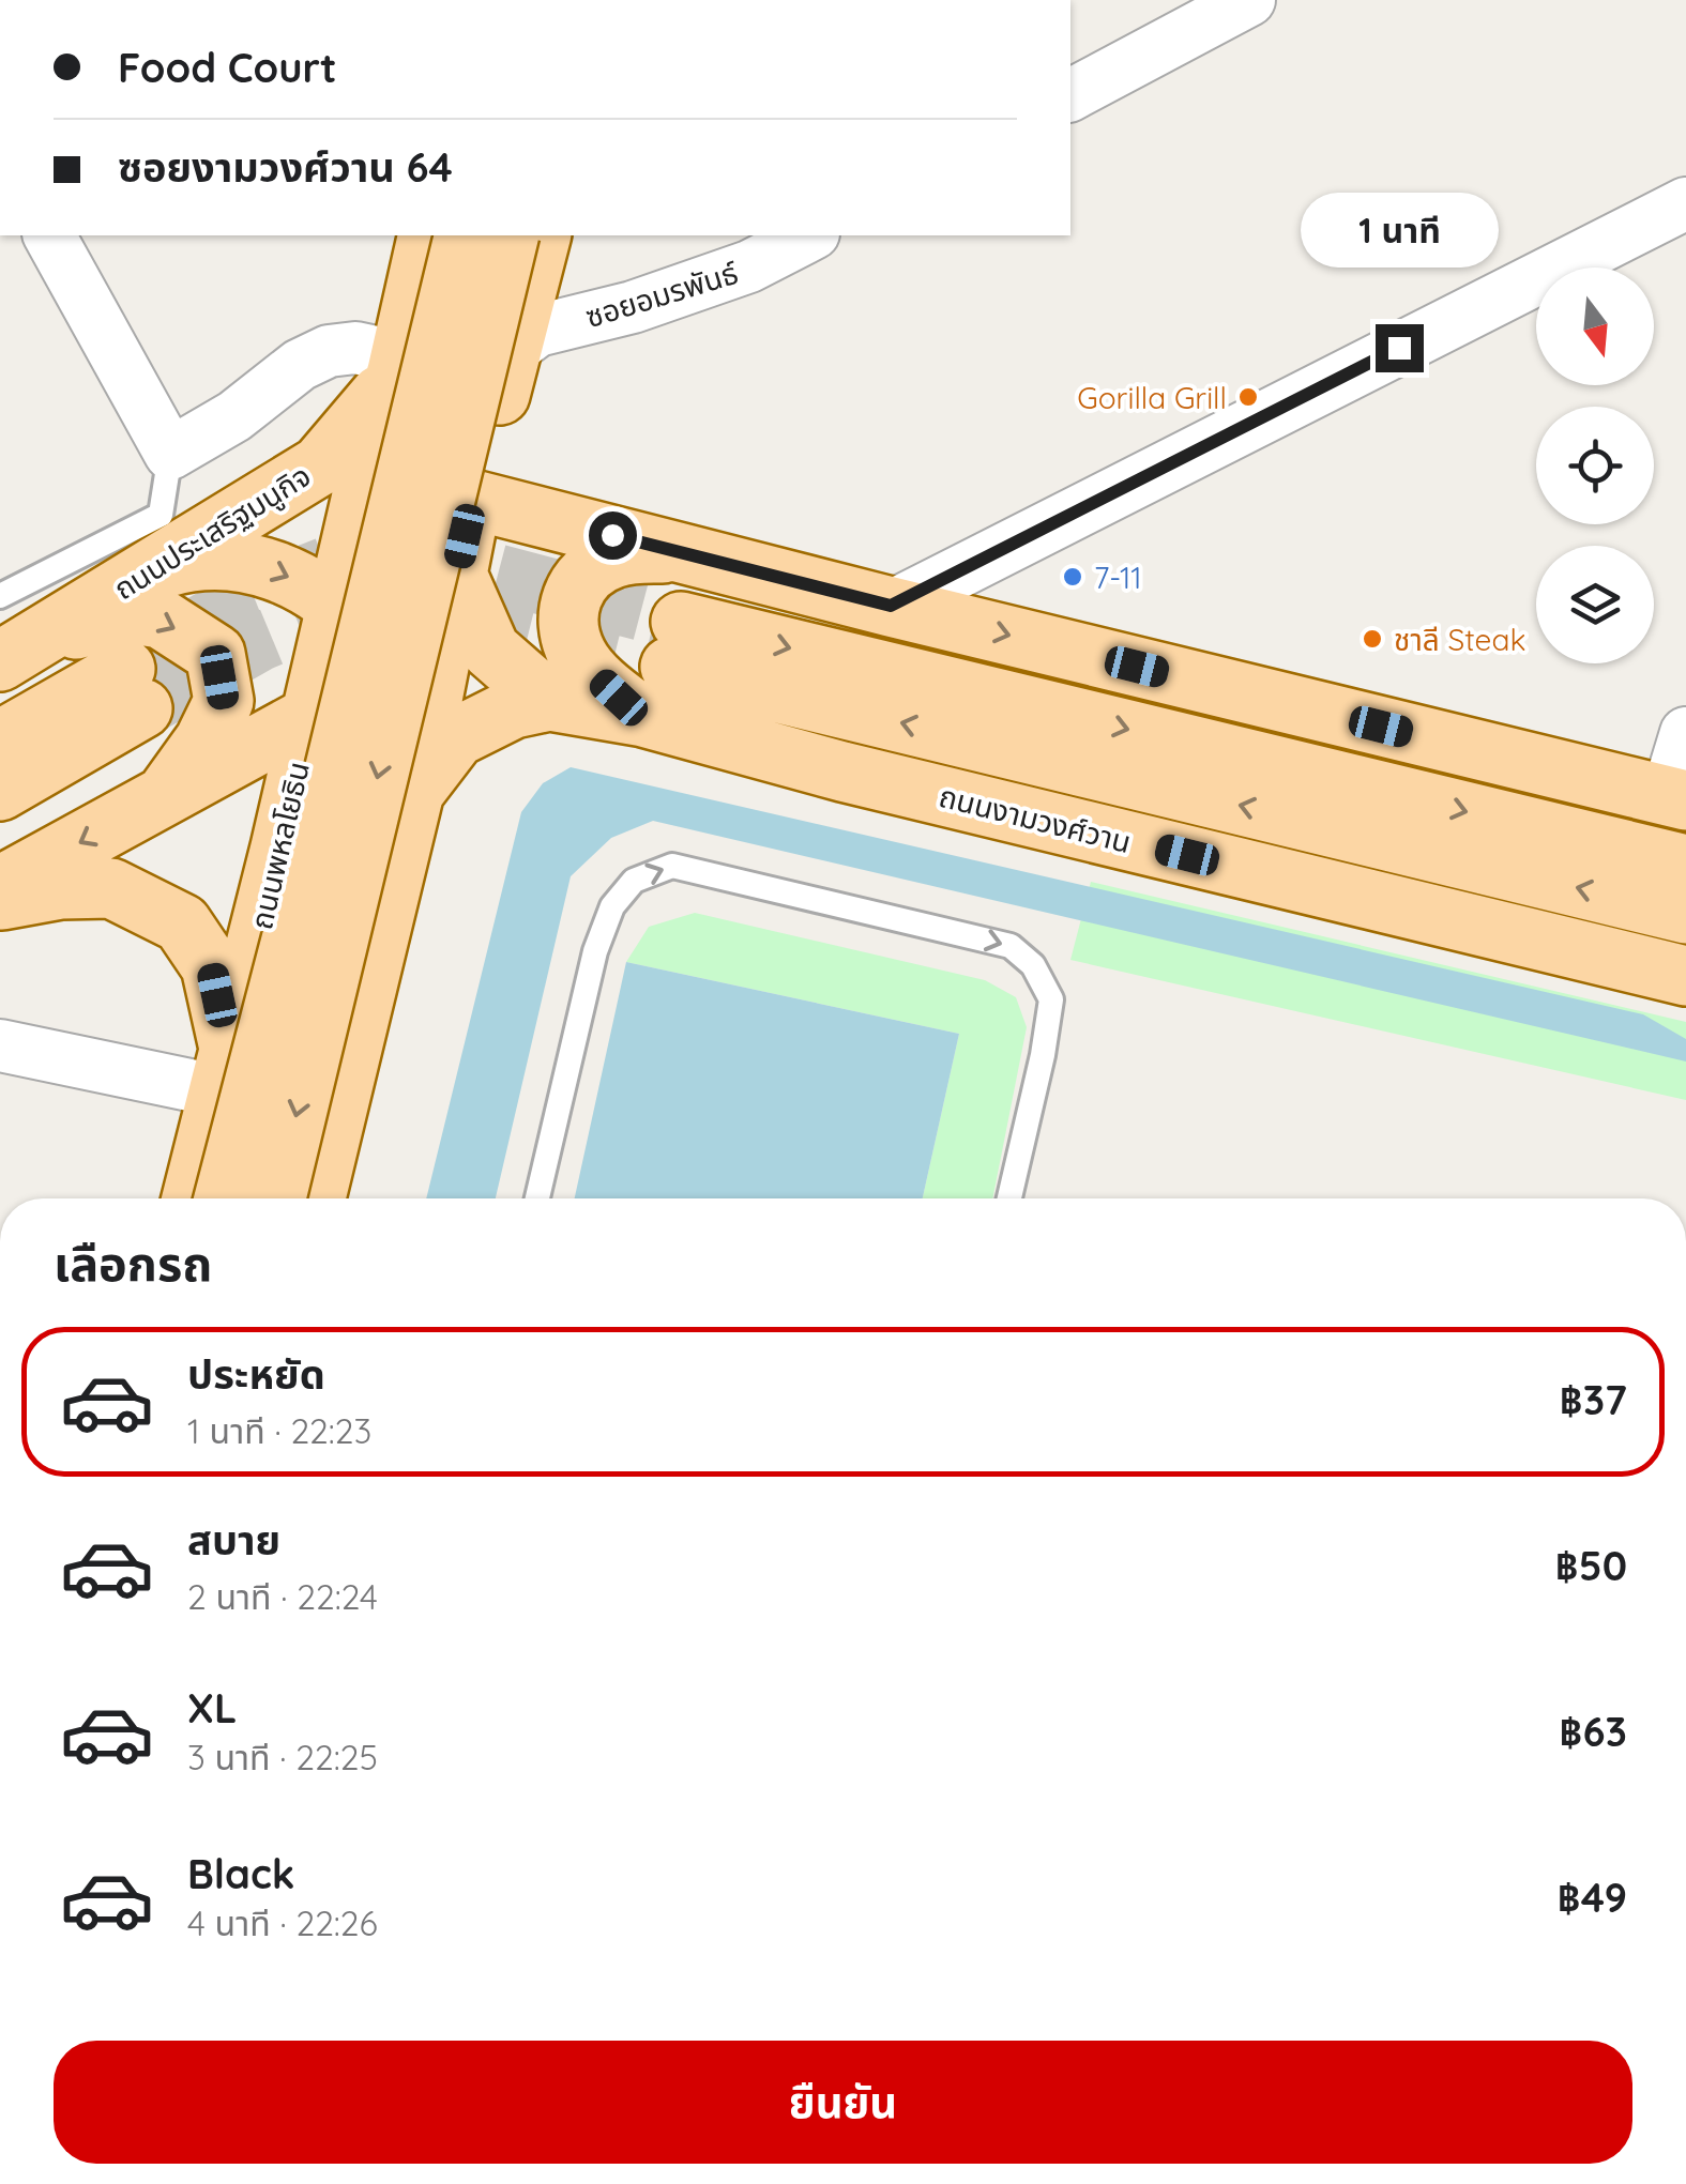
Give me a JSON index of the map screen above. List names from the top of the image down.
{
  "streets": {
    "main road": ["ถนนประเสริฐมนูกิจ", "ถนนงามวงศ์วาน", "ถนนพหลโยธิน"],
    "street": ["ซอยอมรพันธ์"]
  },
  "crossings": [
    ["ถนนประเสริฐมนูกิจ", "ถนนพหลโยธิน"]
  ],
  "places": ["Gorilla Grill", "7-11", "ชาลี Steak"],
  "north": "bottom",
  "page": {
    "banner": ["Food Court", "ซอยงามวงศ์วาน 64"],
    "bubble": "1 นาที",
    "heading": "เลือกรถ",
    "list": [
      {
        "name": "ประหยัด",
        "note": "1 นาที · 22:23",
        "value": "฿37"
      },
      {
        "name": "สบาย",
        "note": "2 นาที · 22:24",
        "value": "฿50"
      },
      {
        "name": "XL",
        "note": "3 นาที · 22:25",
        "value": "฿63"
      },
      {
        "name": "Black",
        "note": "4 นาที · 22:26",
        "value": "฿49"
      }
    ],
    "buttons": "ยืนยัน"
  }
}
